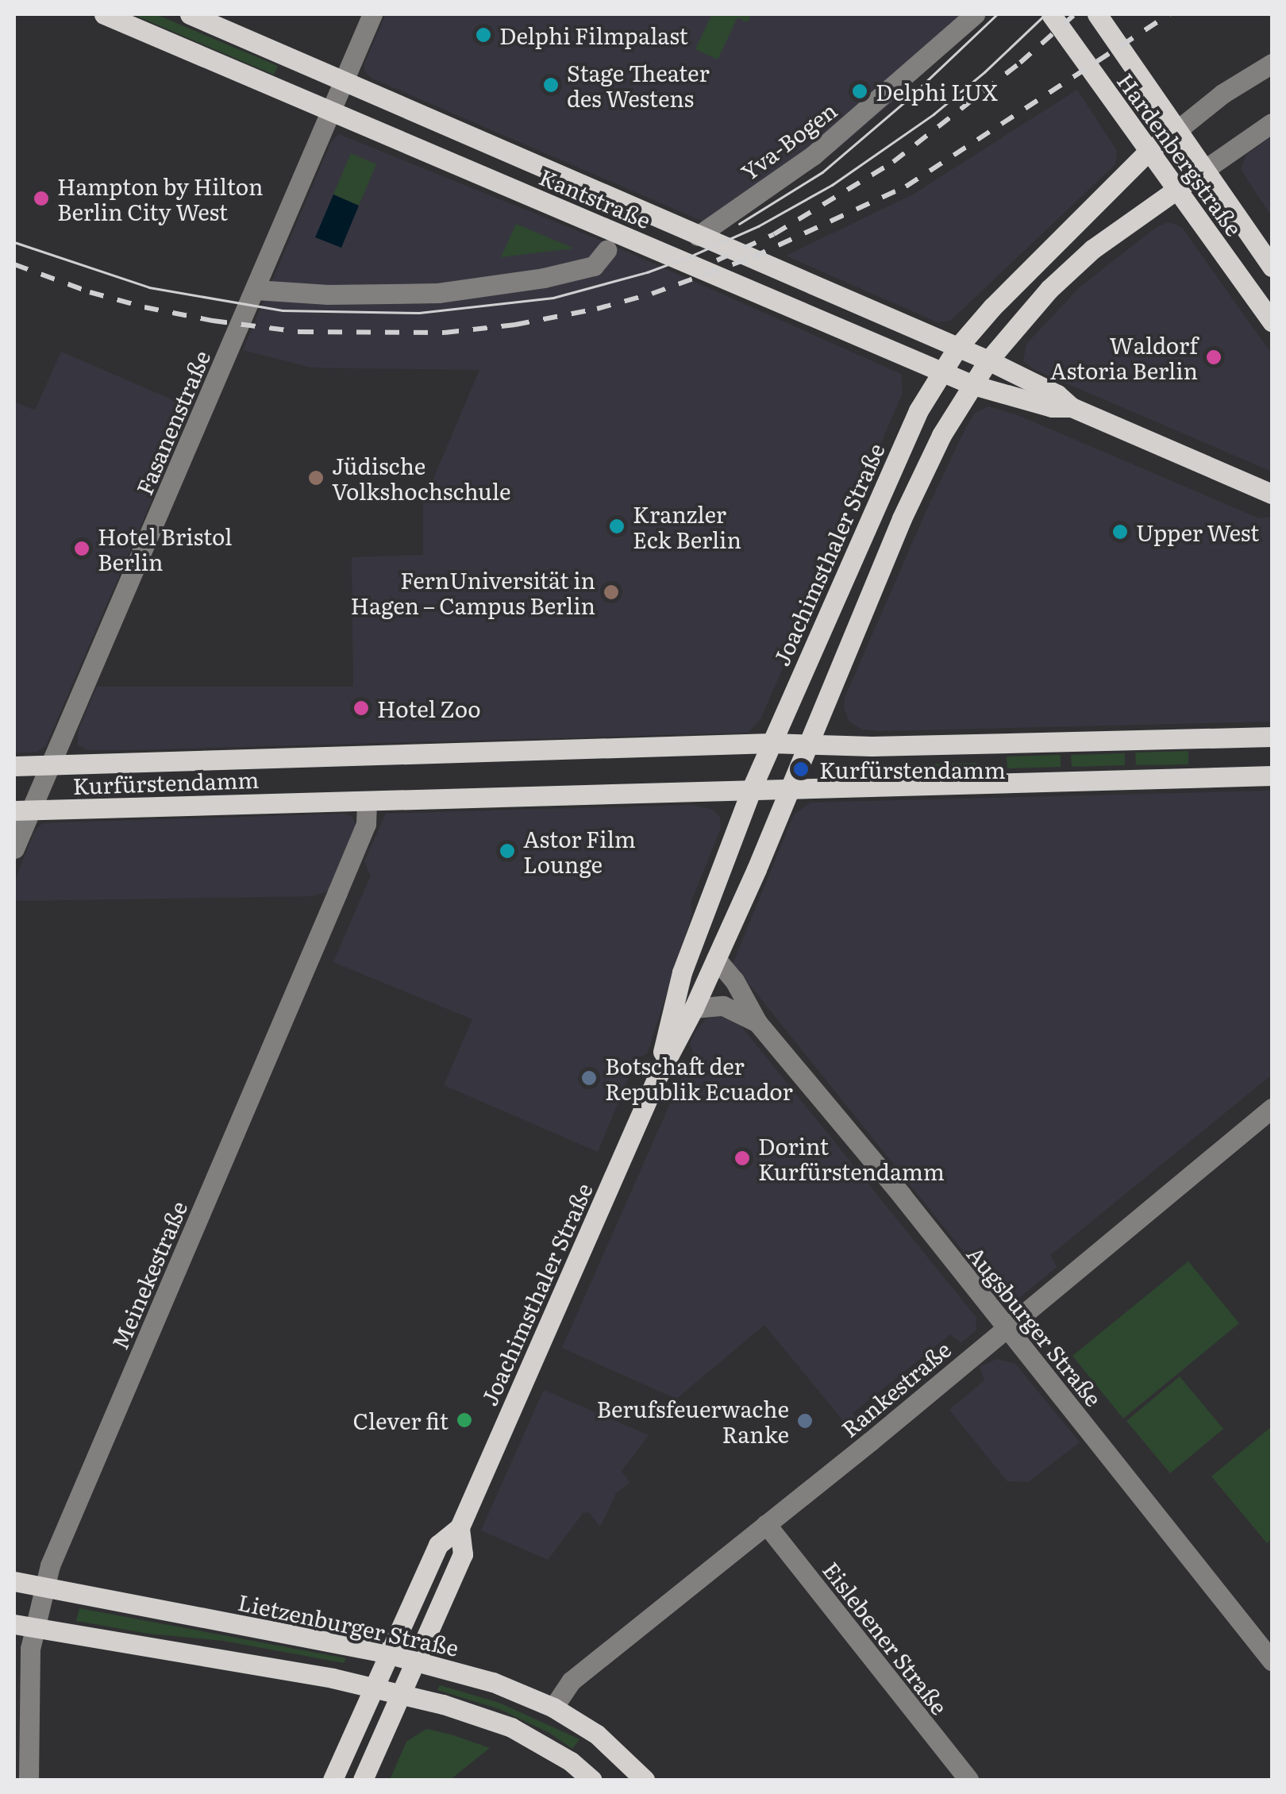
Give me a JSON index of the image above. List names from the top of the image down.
{
  "streets": {
    "main road": [
      "Hardenbergstraße",
      "Kantstraße",
      "Joachimsthaler Straße",
      "Kurfürstendamm",
      "Lietzenburger Straße"
    ],
    "street": [
      "Yva-Bogen",
      "Fasanenstraße",
      "Meinekestraße",
      "Augsburger Straße",
      "Rankestraße",
      "Eislebener Straße"
    ]
  },
  "crossings": [
    ["Yva-Bogen", "Kantstraße"],
    ["Hardenbergstraße", "Joachimsthaler Straße"],
    ["Kantstraße", "Fasanenstraße"],
    ["Kantstraße", "Joachimsthaler Straße"],
    ["Fasanenstraße", "Kurfürstendamm"],
    ["Joachimsthaler Straße", "Kurfürstendamm"],
    ["Joachimsthaler Straße", "Augsburger Straße"],
    ["Joachimsthaler Straße", "Lietzenburger Straße"],
    ["Kurfürstendamm", "Meinekestraße"],
    ["Meinekestraße", "Lietzenburger Straße"],
    ["Augsburger Straße", "Rankestraße"],
    ["Rankestraße", "Lietzenburger Straße"],
    ["Rankestraße", "Eislebener Straße"]
  ],
  "places": [
    "Delphi Filmpalast",
    "Stage Theater des Westens",
    "Delphi LUX",
    "Hampton by Hilton Berlin City West",
    "Waldorf Astoria Berlin",
    "Jüdische Volkshochschule",
    "Kranzler Eck Berlin",
    "Upper West",
    "Hotel Bristol Berlin",
    "FernUniversität in Hagen – Campus Berlin",
    "Hotel Zoo",
    "Kurfürstendamm",
    "Astor Film Lounge",
    "Botschaft der Republik Ecuador",
    "Dorint Kurfürstendamm",
    "Clever fit",
    "Berufsfeuerwache Ranke"
  ]
}
